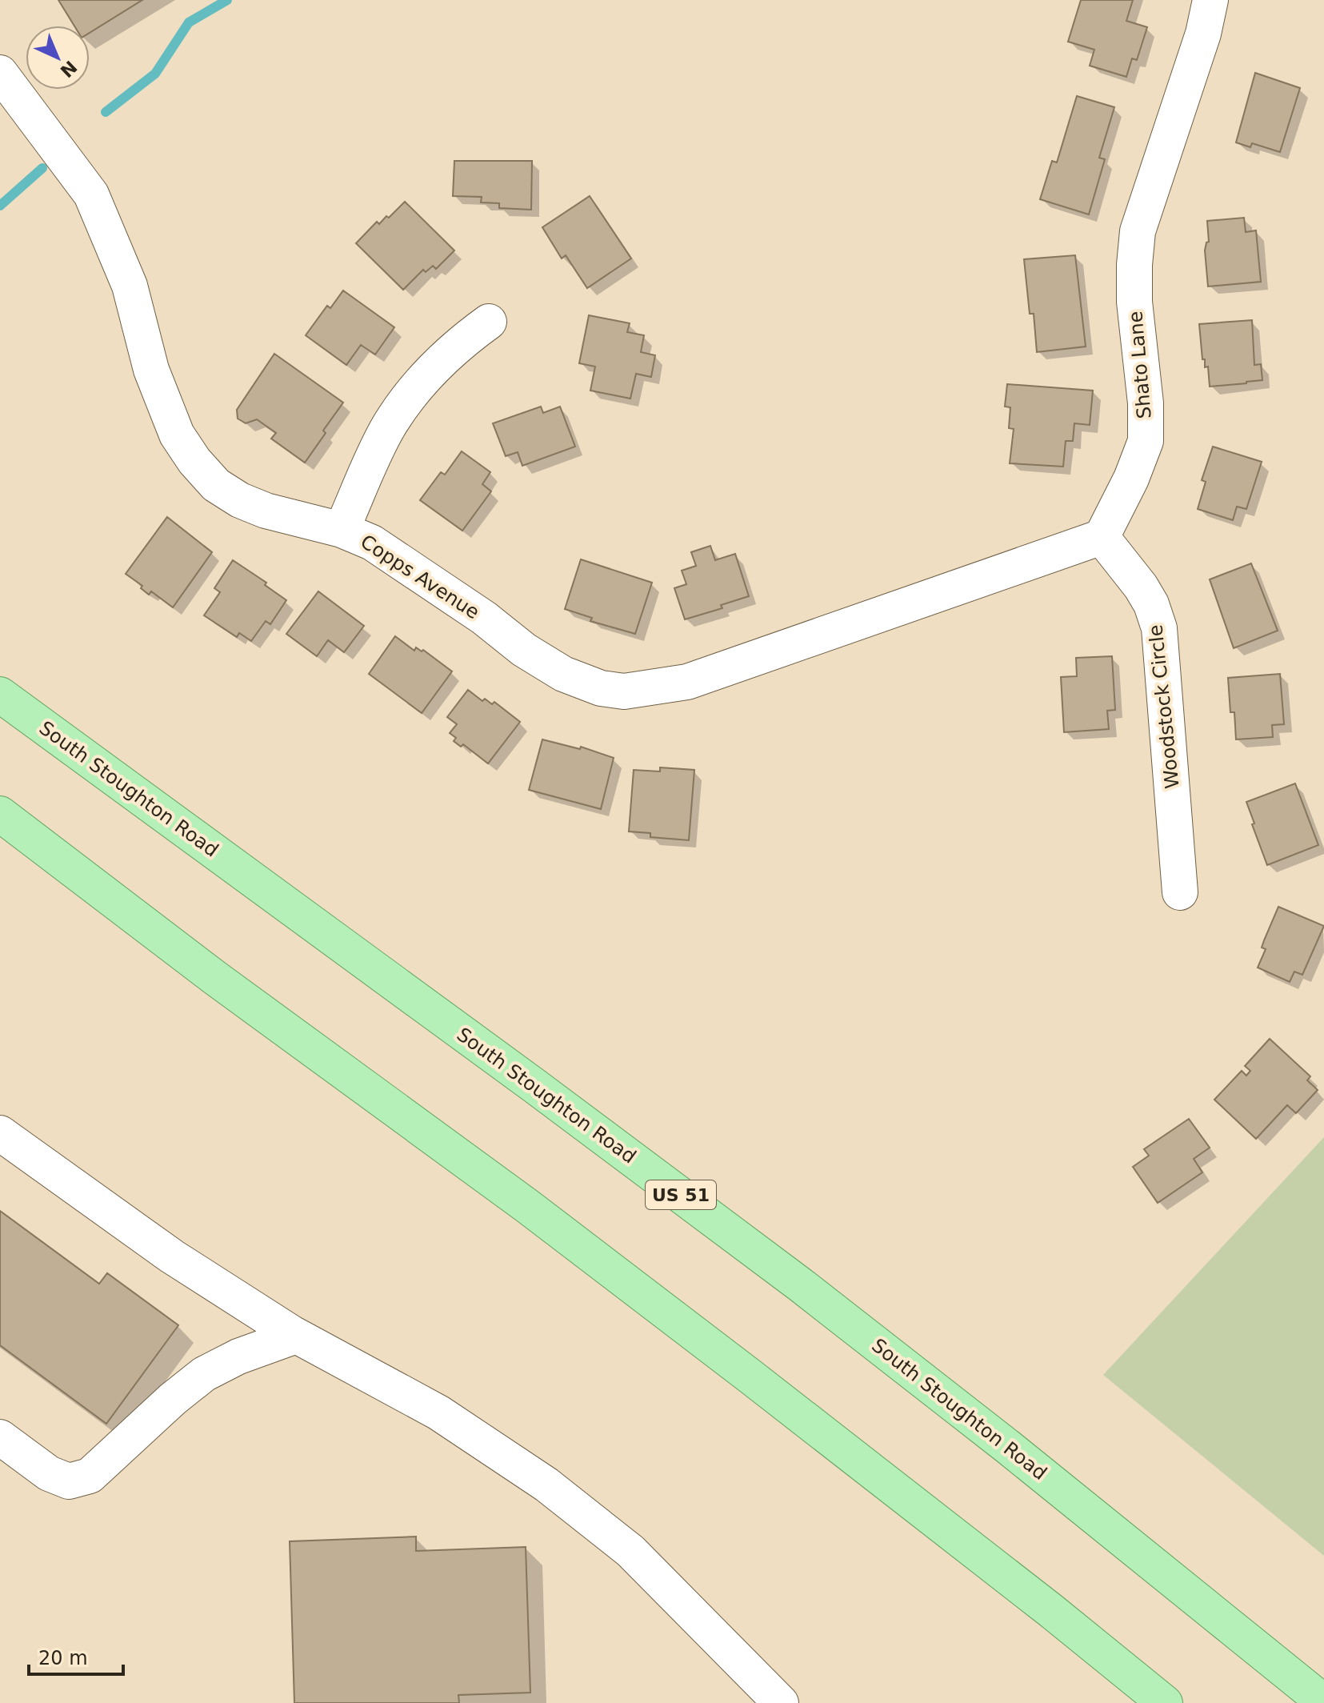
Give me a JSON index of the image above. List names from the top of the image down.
{
  "streets": {
    "main road": ["South Stoughton Road", "US 51"],
    "street": ["Shato Lane", "Copps Avenue", "Woodstock Circle"]
  },
  "crossings": [
    ["Shato Lane", "Copps Avenue"],
    ["Shato Lane", "Woodstock Circle"],
    ["Copps Avenue", "Woodstock Circle"]
  ],
  "scale_bar": "20 m",
  "north": "bottom right"
}
